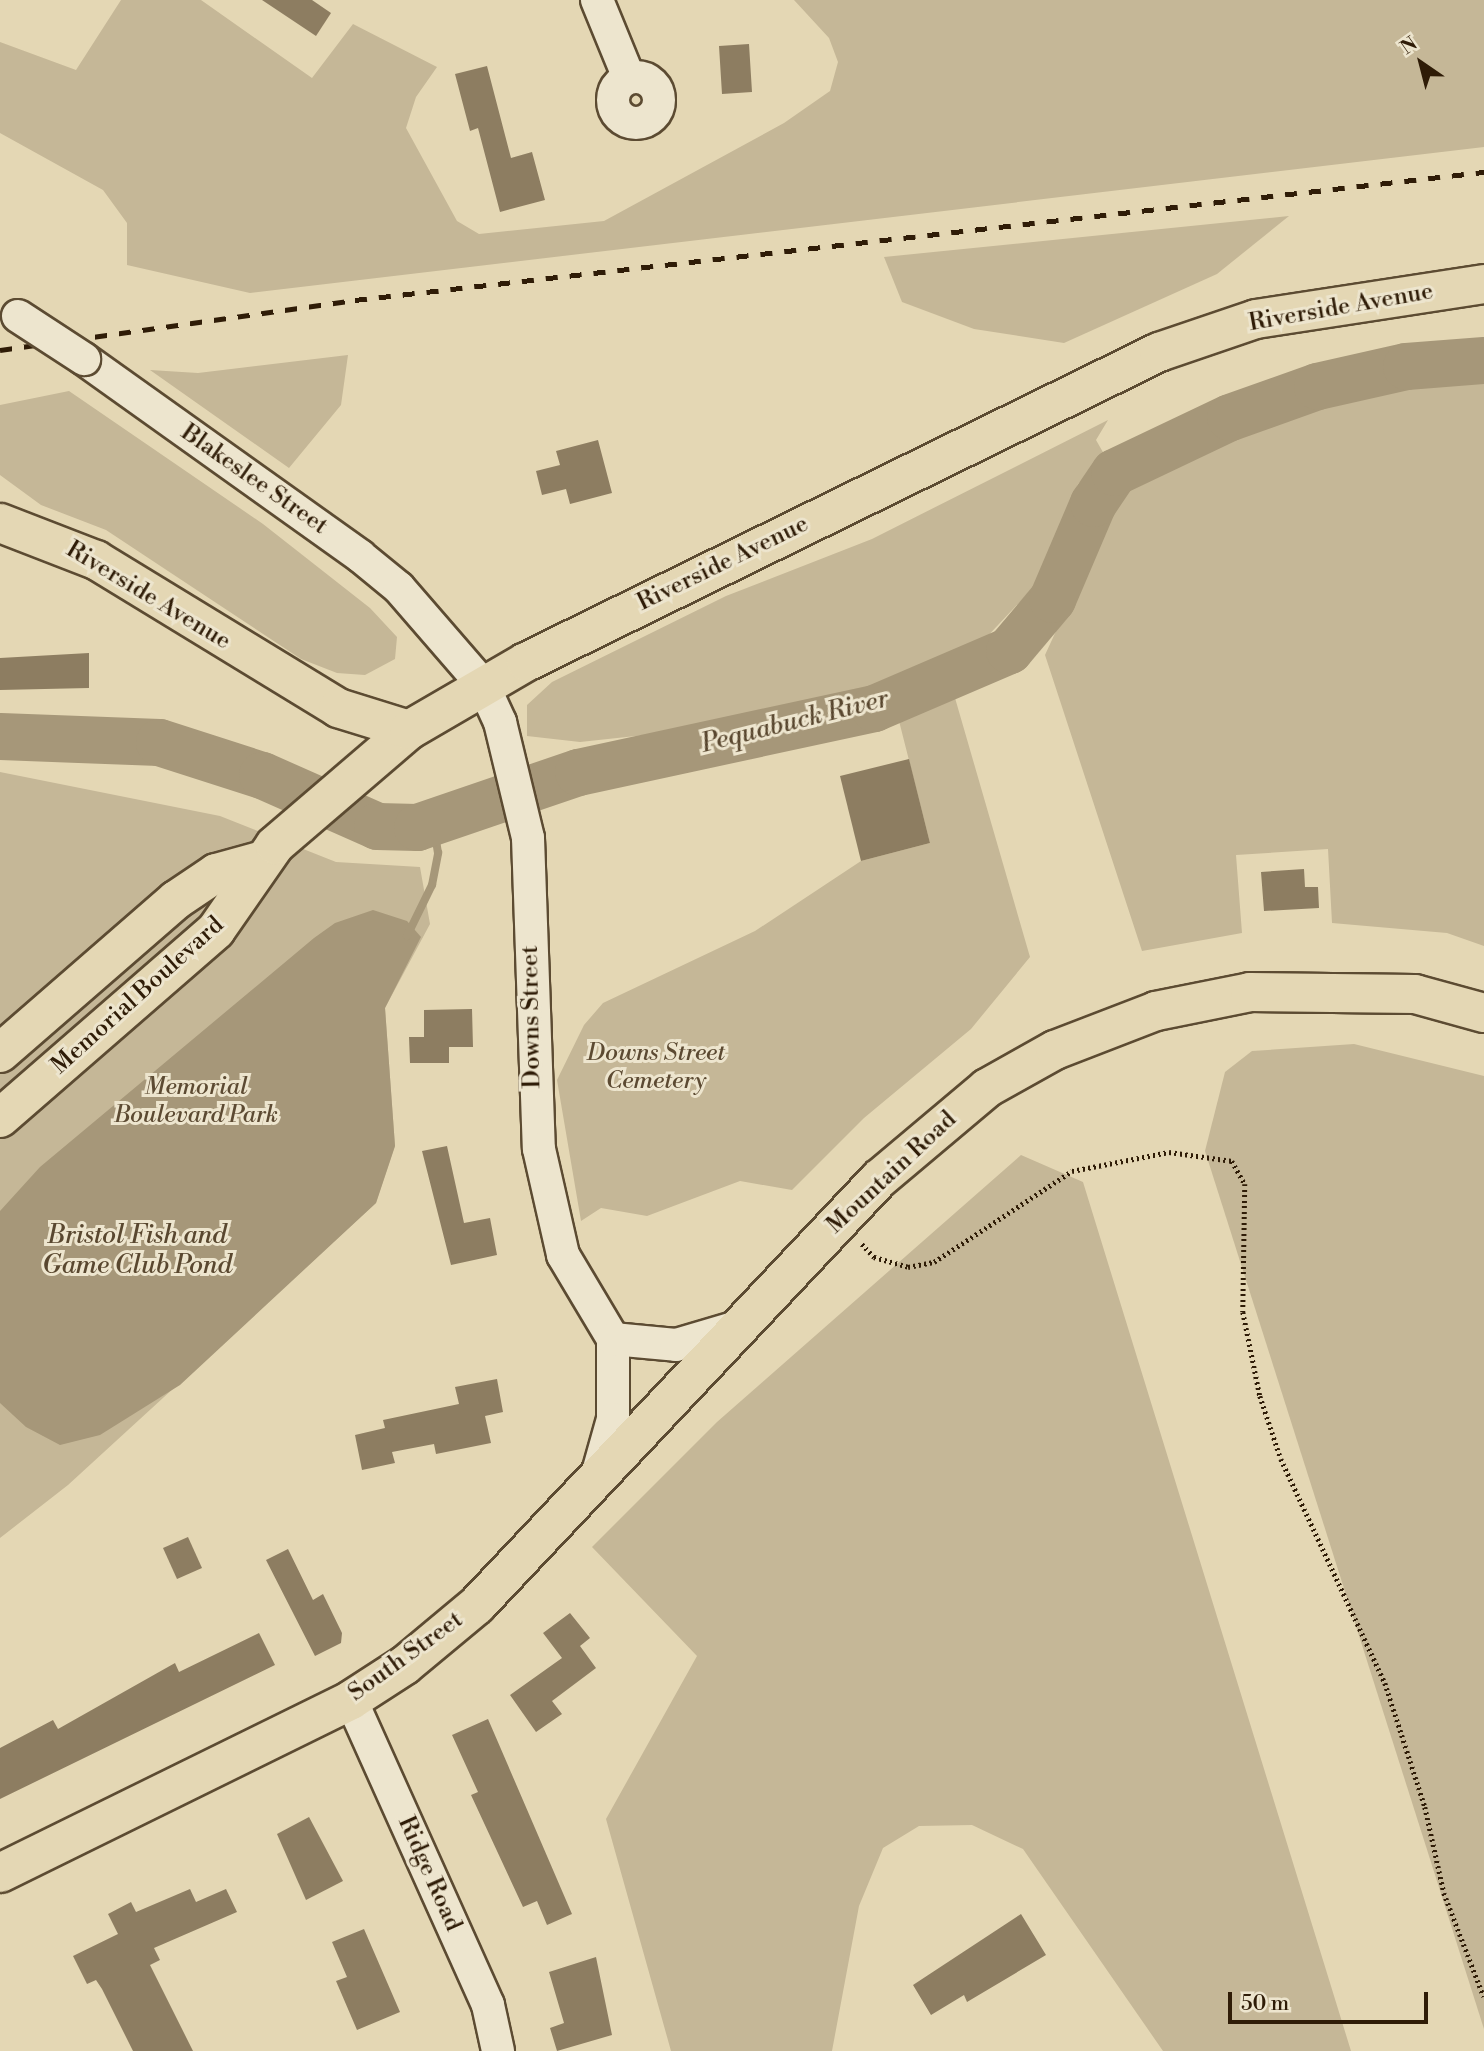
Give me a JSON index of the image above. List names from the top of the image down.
{
  "streets": {
    "main road": [
      "Riverside Avenue",
      "Memorial Boulevard",
      "Mountain Road",
      "South Street"
    ],
    "street": ["Blakeslee Street", "Downs Street", "Ridge Road"]
  },
  "crossings": [
    ["Riverside Avenue", "Blakeslee Street"],
    ["Riverside Avenue", "Memorial Boulevard"],
    ["Riverside Avenue", "Downs Street"],
    ["Blakeslee Street", "Downs Street"],
    ["Mountain Road", "South Street"],
    ["South Street", "Ridge Road"]
  ],
  "water": ["Pequabuck River", "Bristol Fish and Game Club Pond"],
  "parks": ["Downs Street Cemetery", "Memorial Boulevard Park"],
  "scale_bar": "50 m",
  "north": "top left"
}
